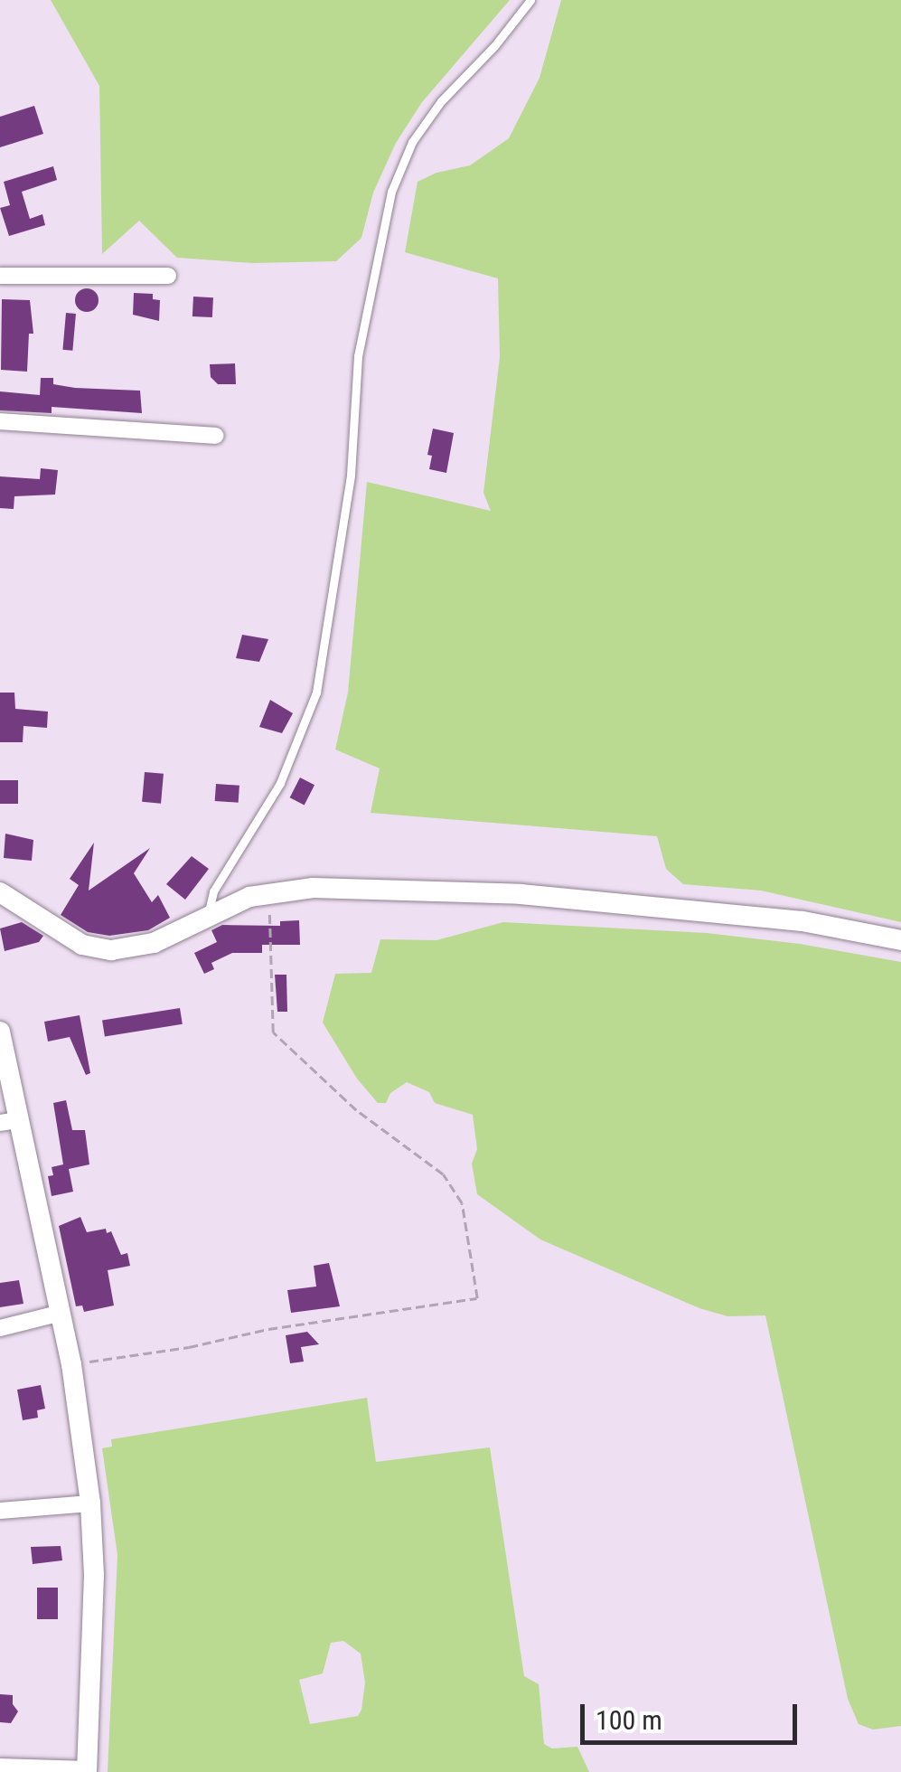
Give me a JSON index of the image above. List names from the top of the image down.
{
  "scale_bar": "100 m"
}
